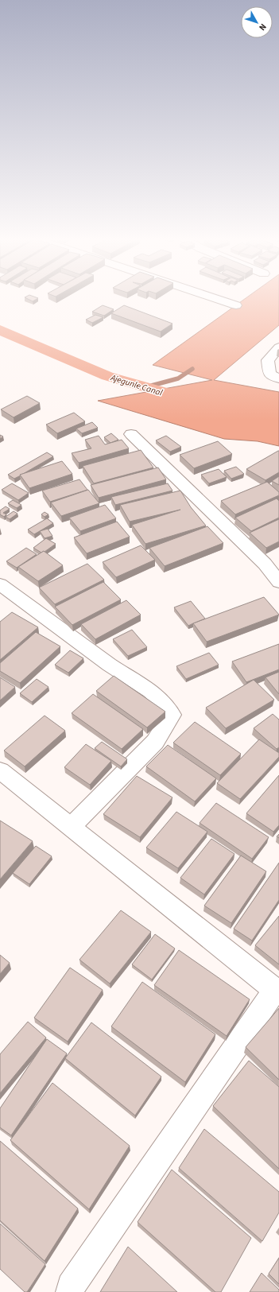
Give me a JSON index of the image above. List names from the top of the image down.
{
  "water": ["Ajegunle Canal"],
  "north": "bottom right"
}
